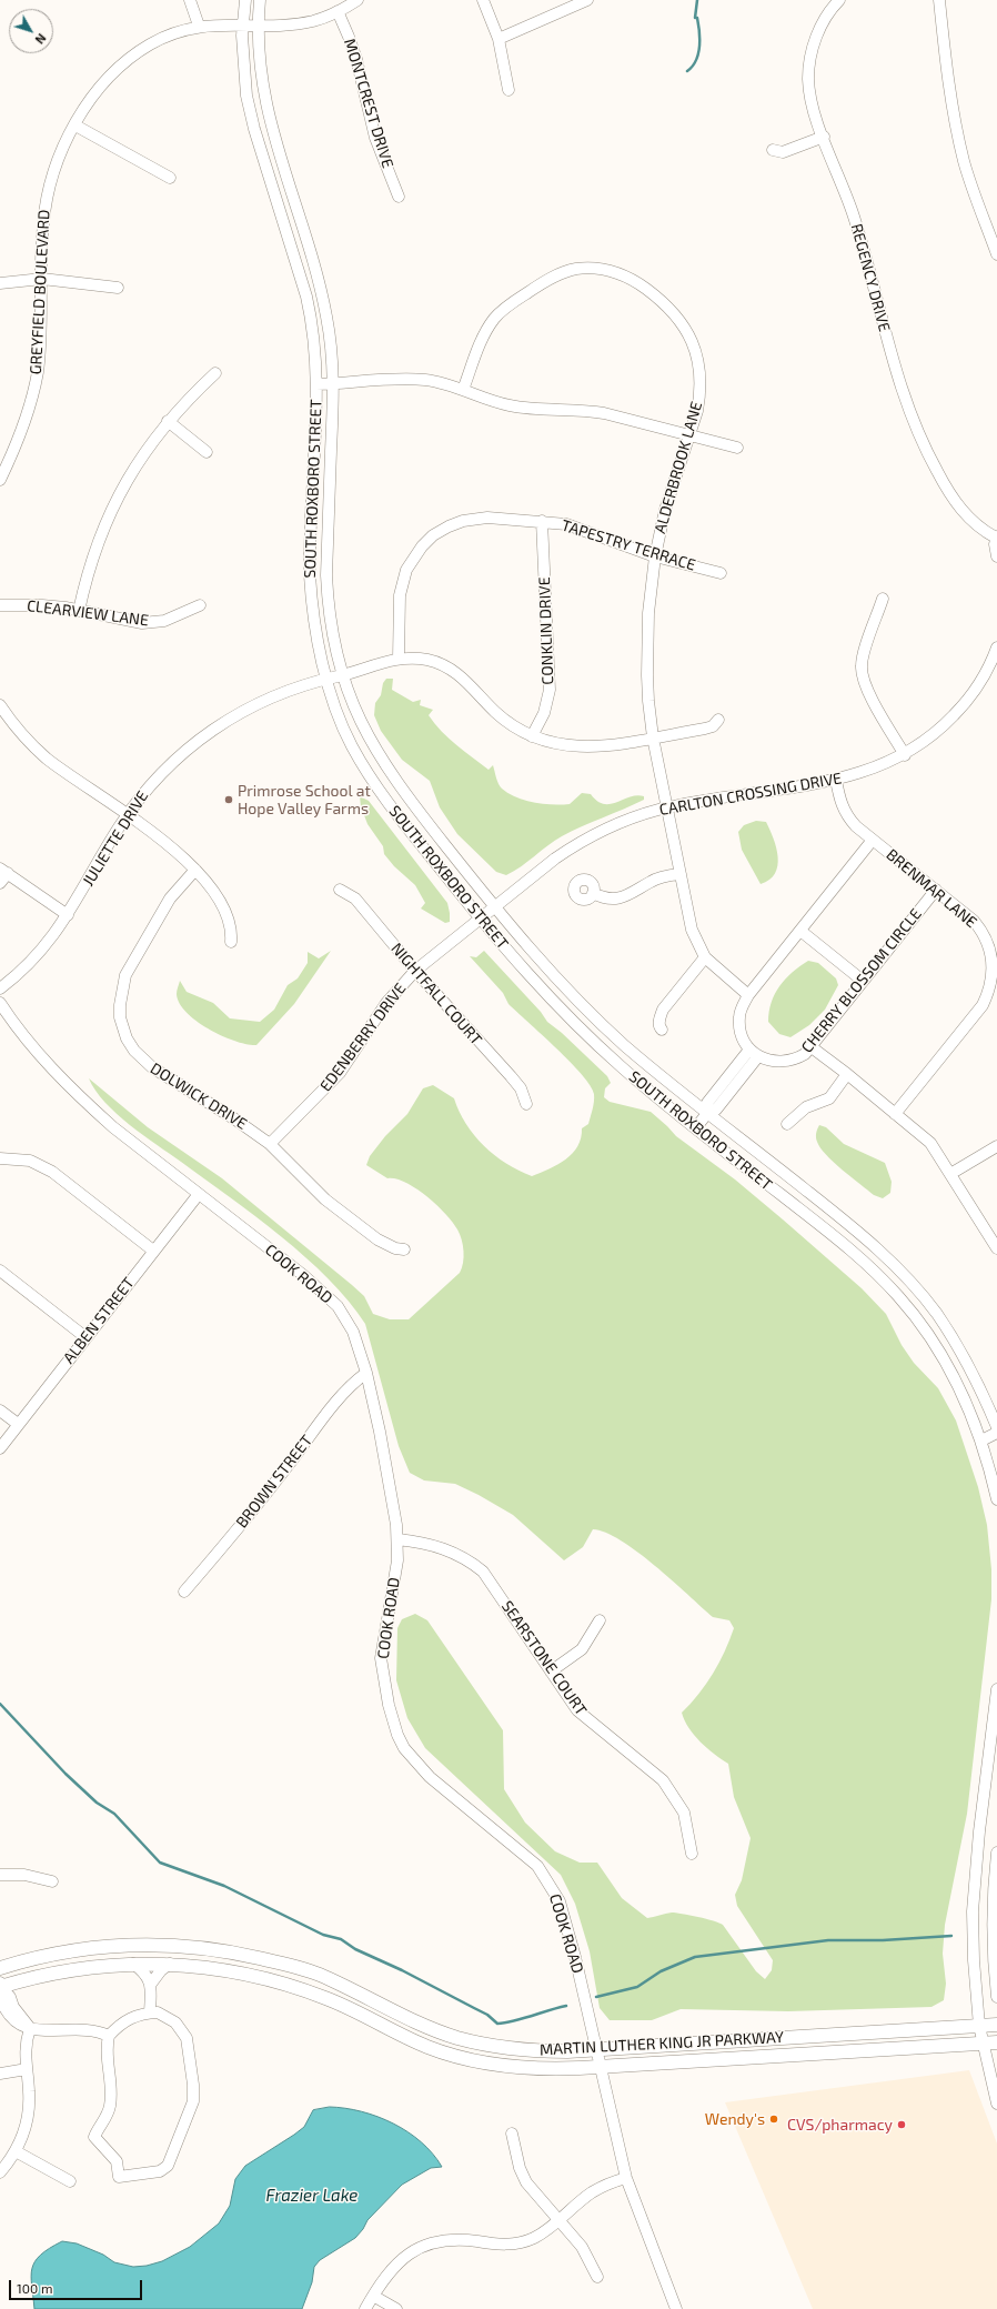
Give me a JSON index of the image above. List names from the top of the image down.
{
  "streets": {
    "main road": ["MARTIN LUTHER KING JR PARKWAY"],
    "street": [
      "MONTCREST DRIVE",
      "REGENCY DRIVE",
      "GREYFIELD BOULEVARD",
      "ALDERBROOK LANE",
      "SOUTH ROXBORO STREET",
      "TAPESTRY TERRACE",
      "CLEARVIEW LANE",
      "CONKLIN DRIVE",
      "CARLTON CROSSING DRIVE",
      "JULIETTE DRIVE",
      "BRENMAR LANE",
      "CHERRY BLOSSOM CIRCLE",
      "NIGHTFALL COURT",
      "EDENBERRY DRIVE",
      "DOLWICK DRIVE",
      "COOK ROAD",
      "ALBEN STREET",
      "BROWN STREET",
      "SEARSTONE COURT"
    ]
  },
  "crossings": [
    ["GREYFIELD BOULEVARD", "SOUTH ROXBORO STREET"],
    ["ALDERBROOK LANE", "TAPESTRY TERRACE"],
    ["ALDERBROOK LANE", "CARLTON CROSSING DRIVE"],
    ["ALDERBROOK LANE", "JULIETTE DRIVE"],
    ["SOUTH ROXBORO STREET", "CARLTON CROSSING DRIVE"],
    ["SOUTH ROXBORO STREET", "JULIETTE DRIVE"],
    ["SOUTH ROXBORO STREET", "EDENBERRY DRIVE"],
    ["TAPESTRY TERRACE", "CONKLIN DRIVE"],
    ["TAPESTRY TERRACE", "JULIETTE DRIVE"],
    ["CONKLIN DRIVE", "JULIETTE DRIVE"],
    ["CARLTON CROSSING DRIVE", "BRENMAR LANE"],
    ["CARLTON CROSSING DRIVE", "EDENBERRY DRIVE"],
    ["BRENMAR LANE", "CHERRY BLOSSOM CIRCLE"],
    ["NIGHTFALL COURT", "EDENBERRY DRIVE"],
    ["EDENBERRY DRIVE", "DOLWICK DRIVE"],
    ["COOK ROAD", "ALBEN STREET"],
    ["COOK ROAD", "BROWN STREET"],
    ["COOK ROAD", "SEARSTONE COURT"],
    ["COOK ROAD", "MARTIN LUTHER KING JR PARKWAY"]
  ],
  "water": ["Frazier Lake"],
  "places": ["Primrose School at Hope Valley Farms", "Wendy's", "CVS/pharmacy"],
  "scale_bar": "100 m",
  "north": "bottom right"
}
